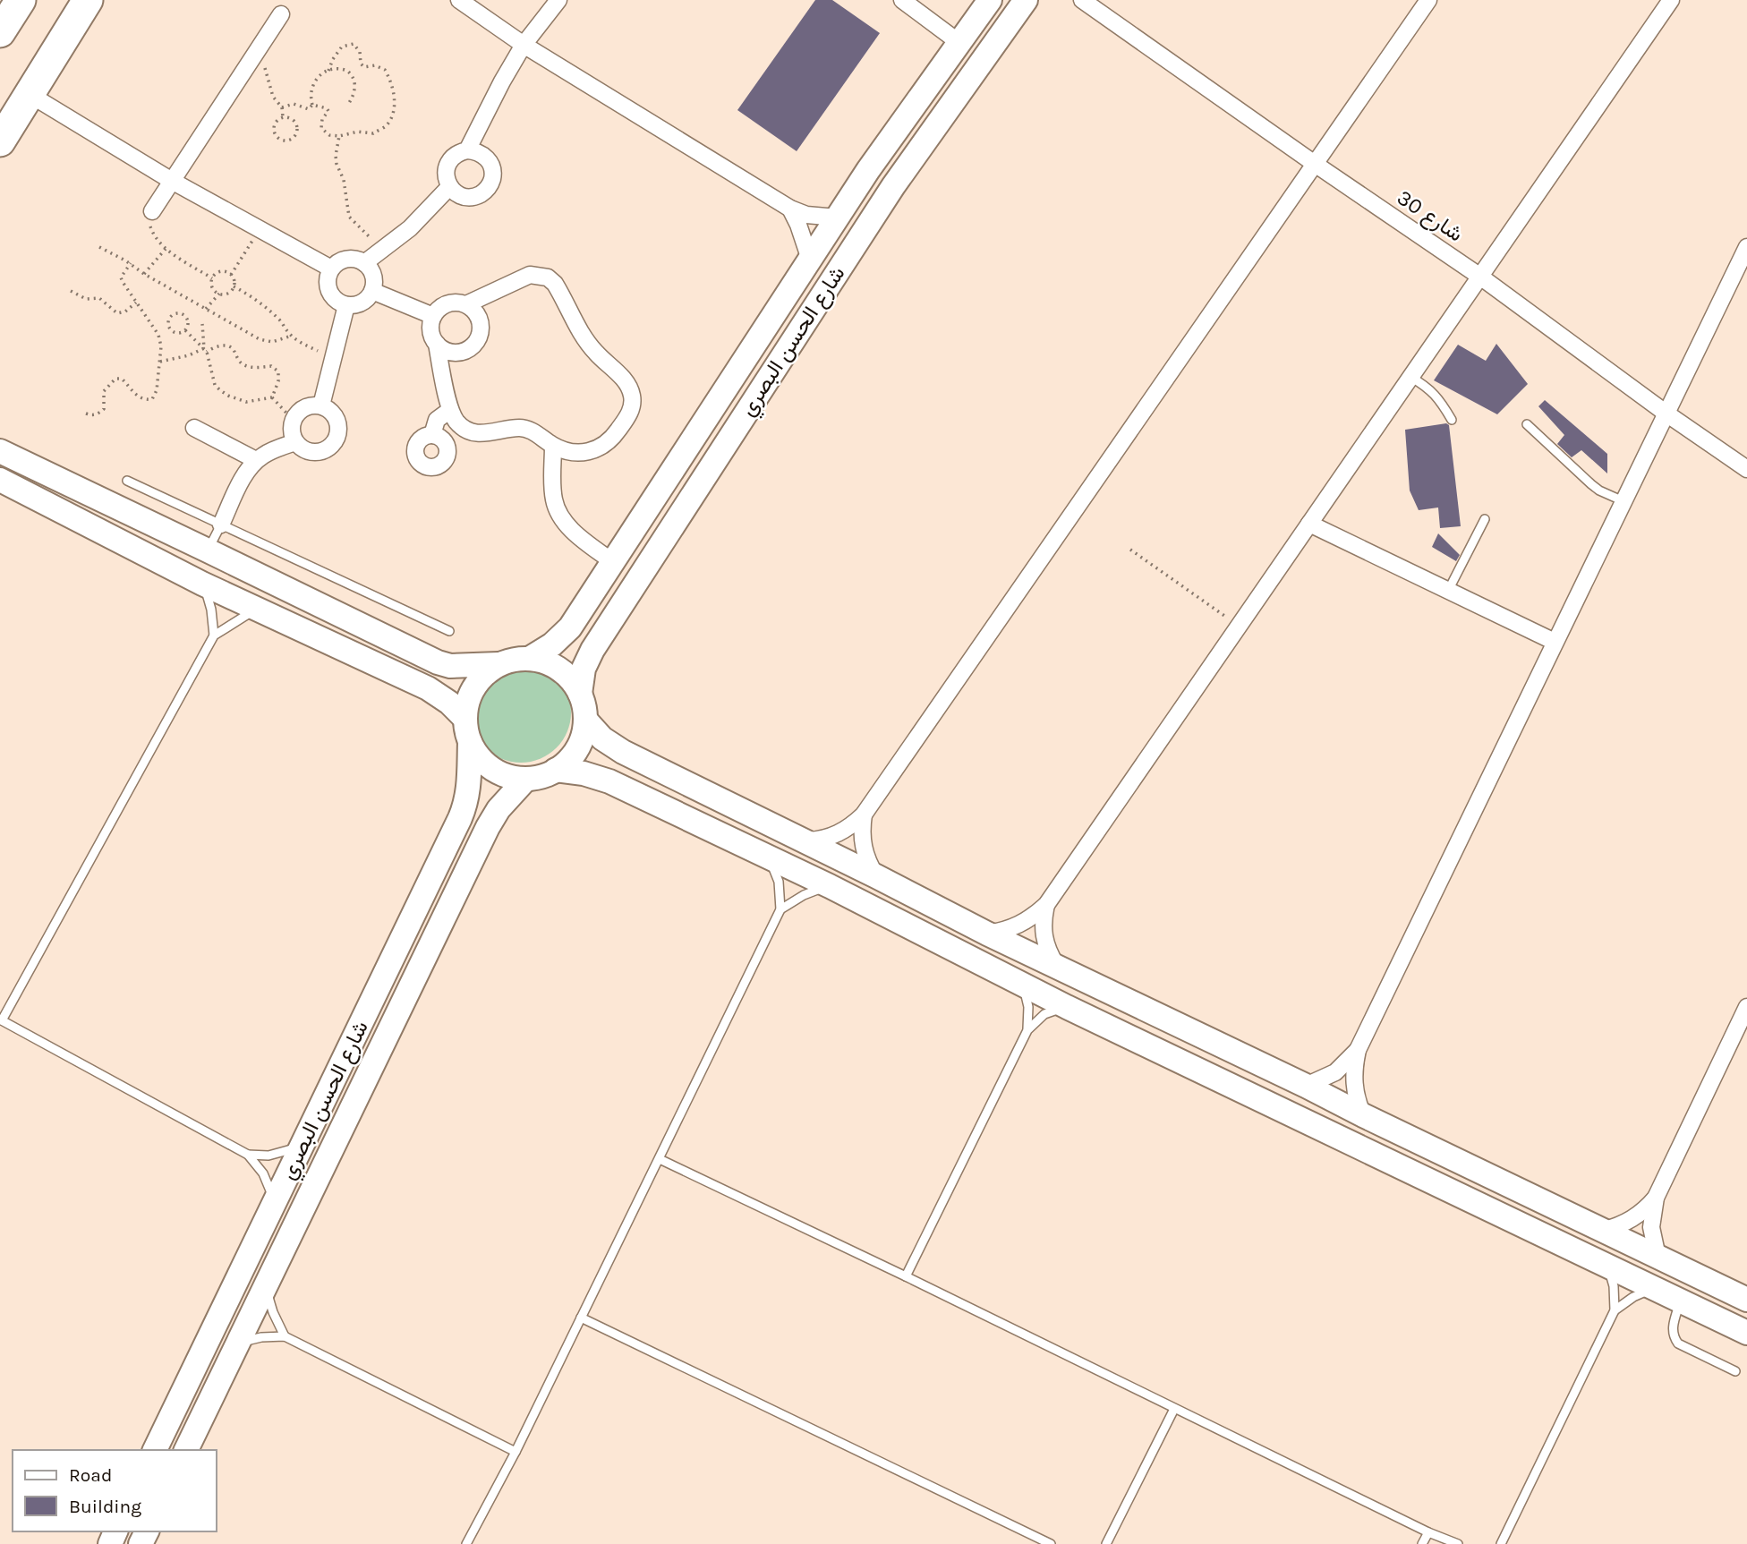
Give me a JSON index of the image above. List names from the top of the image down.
{
  "streets": {
    "street": ["شارع 30", "شارع الحسن البصري"]
  },
  "legend": ["Road", "Building"]
}
